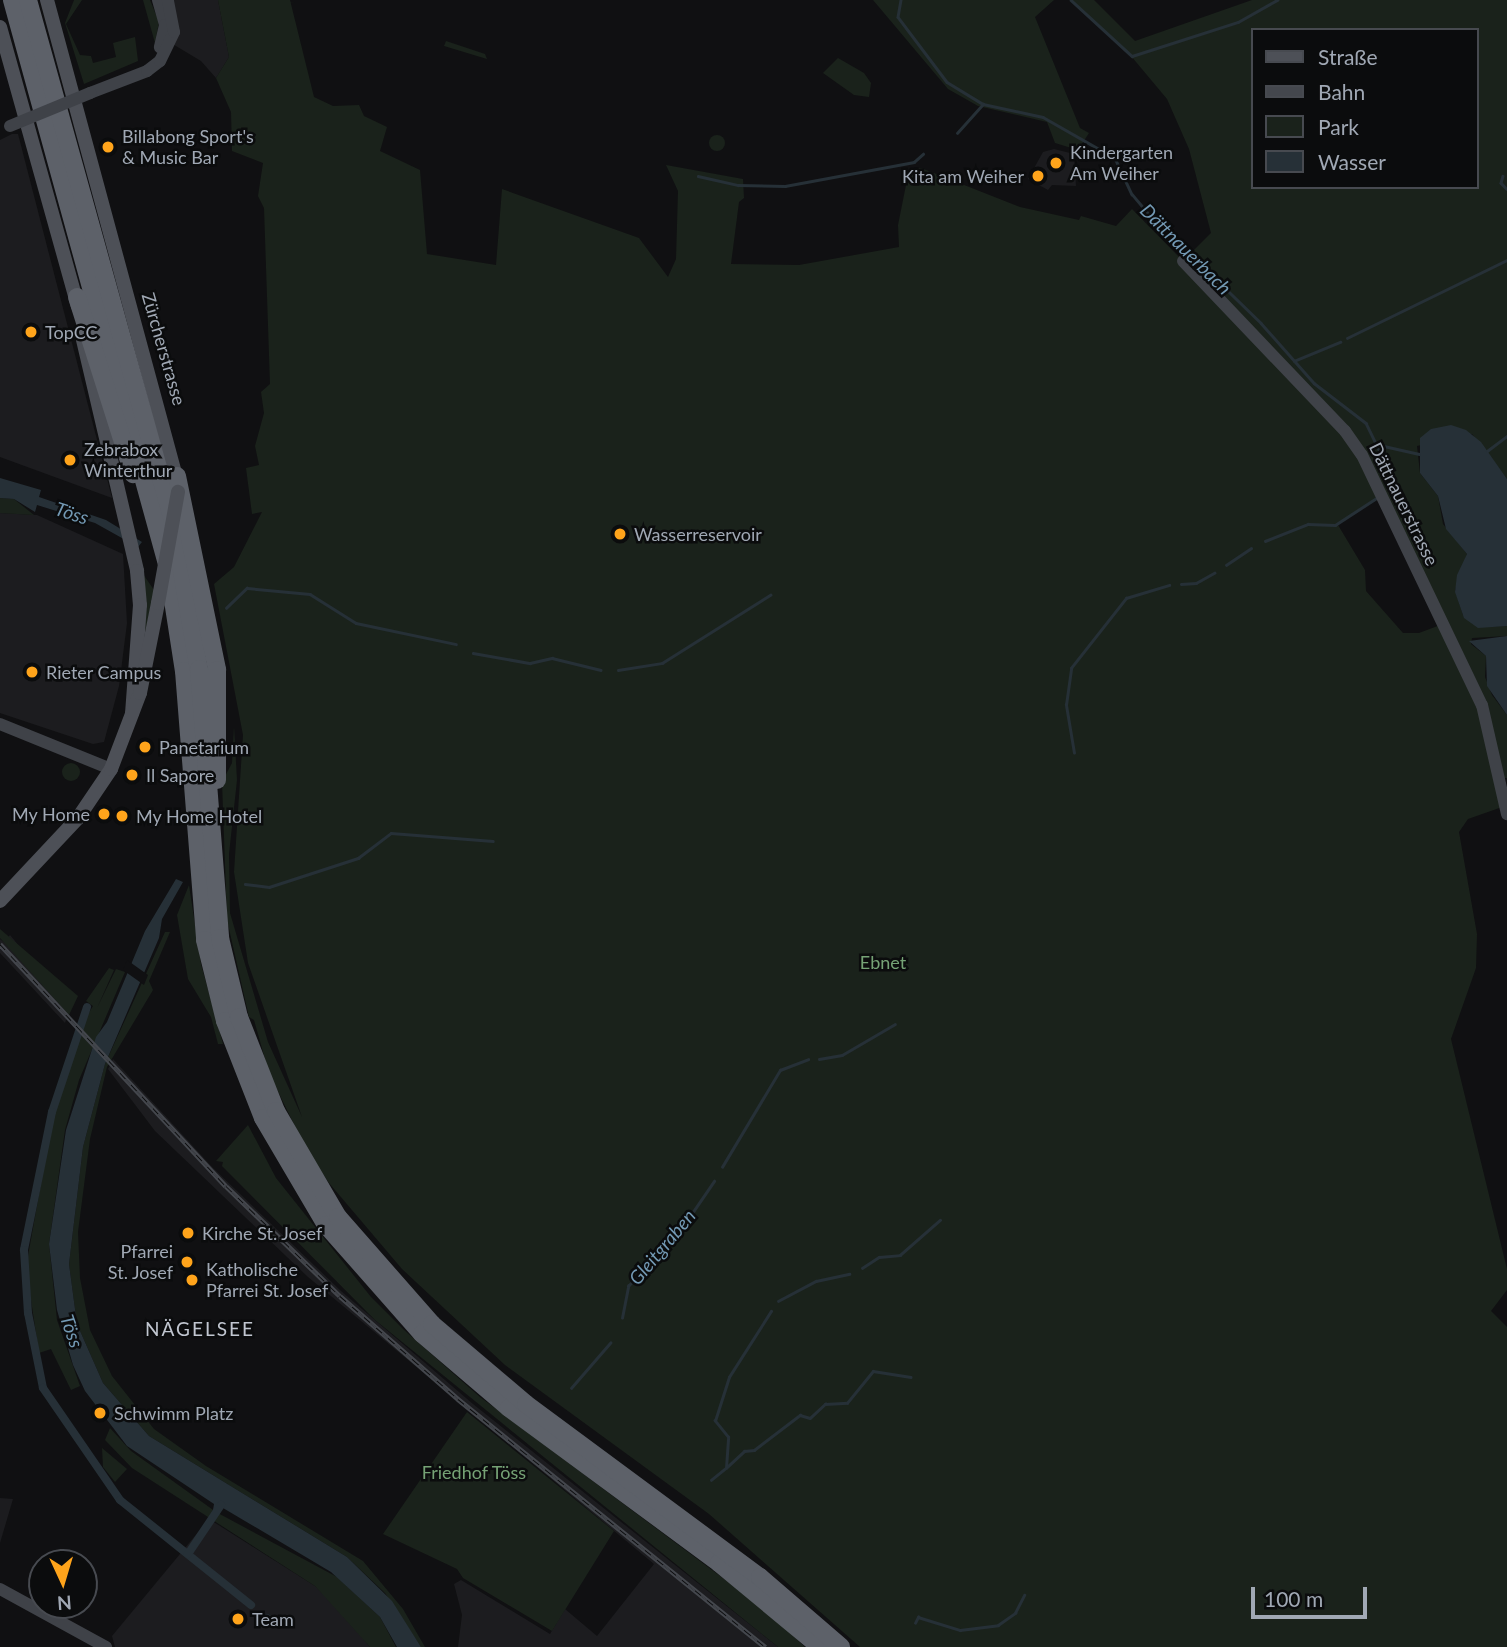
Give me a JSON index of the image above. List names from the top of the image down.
{
  "streets": {
    "main road": ["Zürcherstrasse"],
    "street": ["Dättnauerstrasse"]
  },
  "districts": ["NÄGELSEE"],
  "water": ["Dättnauerbach", "Töss", "Gleitgraben"],
  "parks": ["Ebnet", "Friedhof Töss"],
  "places": [
    "Billabong Sport's & Music Bar",
    "Kindergarten Am Weiher",
    "Kita am Weiher",
    "TopCC",
    "Zebrabox Winterthur",
    "Wasserreservoir",
    "Rieter Campus",
    "Panetarium",
    "Il Sapore",
    "My Home",
    "My Home Hotel",
    "Kirche St. Josef",
    "Pfarrei St. Josef",
    "Katholische Pfarrei St. Josef",
    "Schwimm Platz",
    "Team"
  ],
  "legend": [
    "Straße",
    "Bahn",
    "Park",
    "Wasser"
  ],
  "scale_bar": "100 m",
  "north": "bottom"
}
